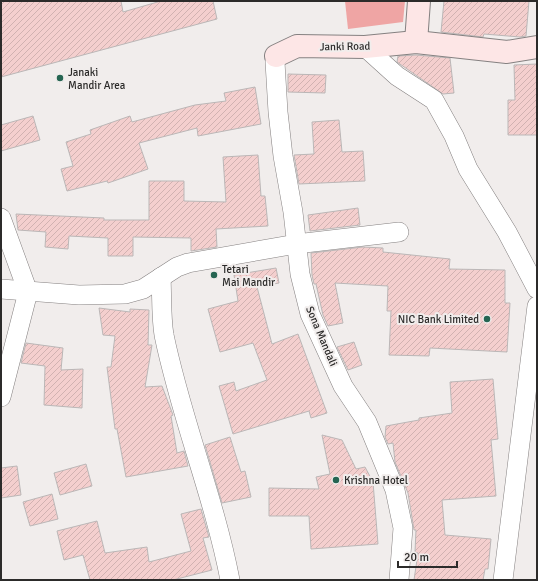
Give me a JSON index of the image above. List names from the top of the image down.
{
  "streets": {
    "street": ["Janki Road", "Sona Mandali"]
  },
  "crossings": [
    ["Janki Road", "Sona Mandali"]
  ],
  "places": [
    "Janaki Mandir Area",
    "Tetari Mai Mandir",
    "NIC Bank Limited",
    "Krishna Hotel"
  ],
  "scale_bar": "20 m"
}
